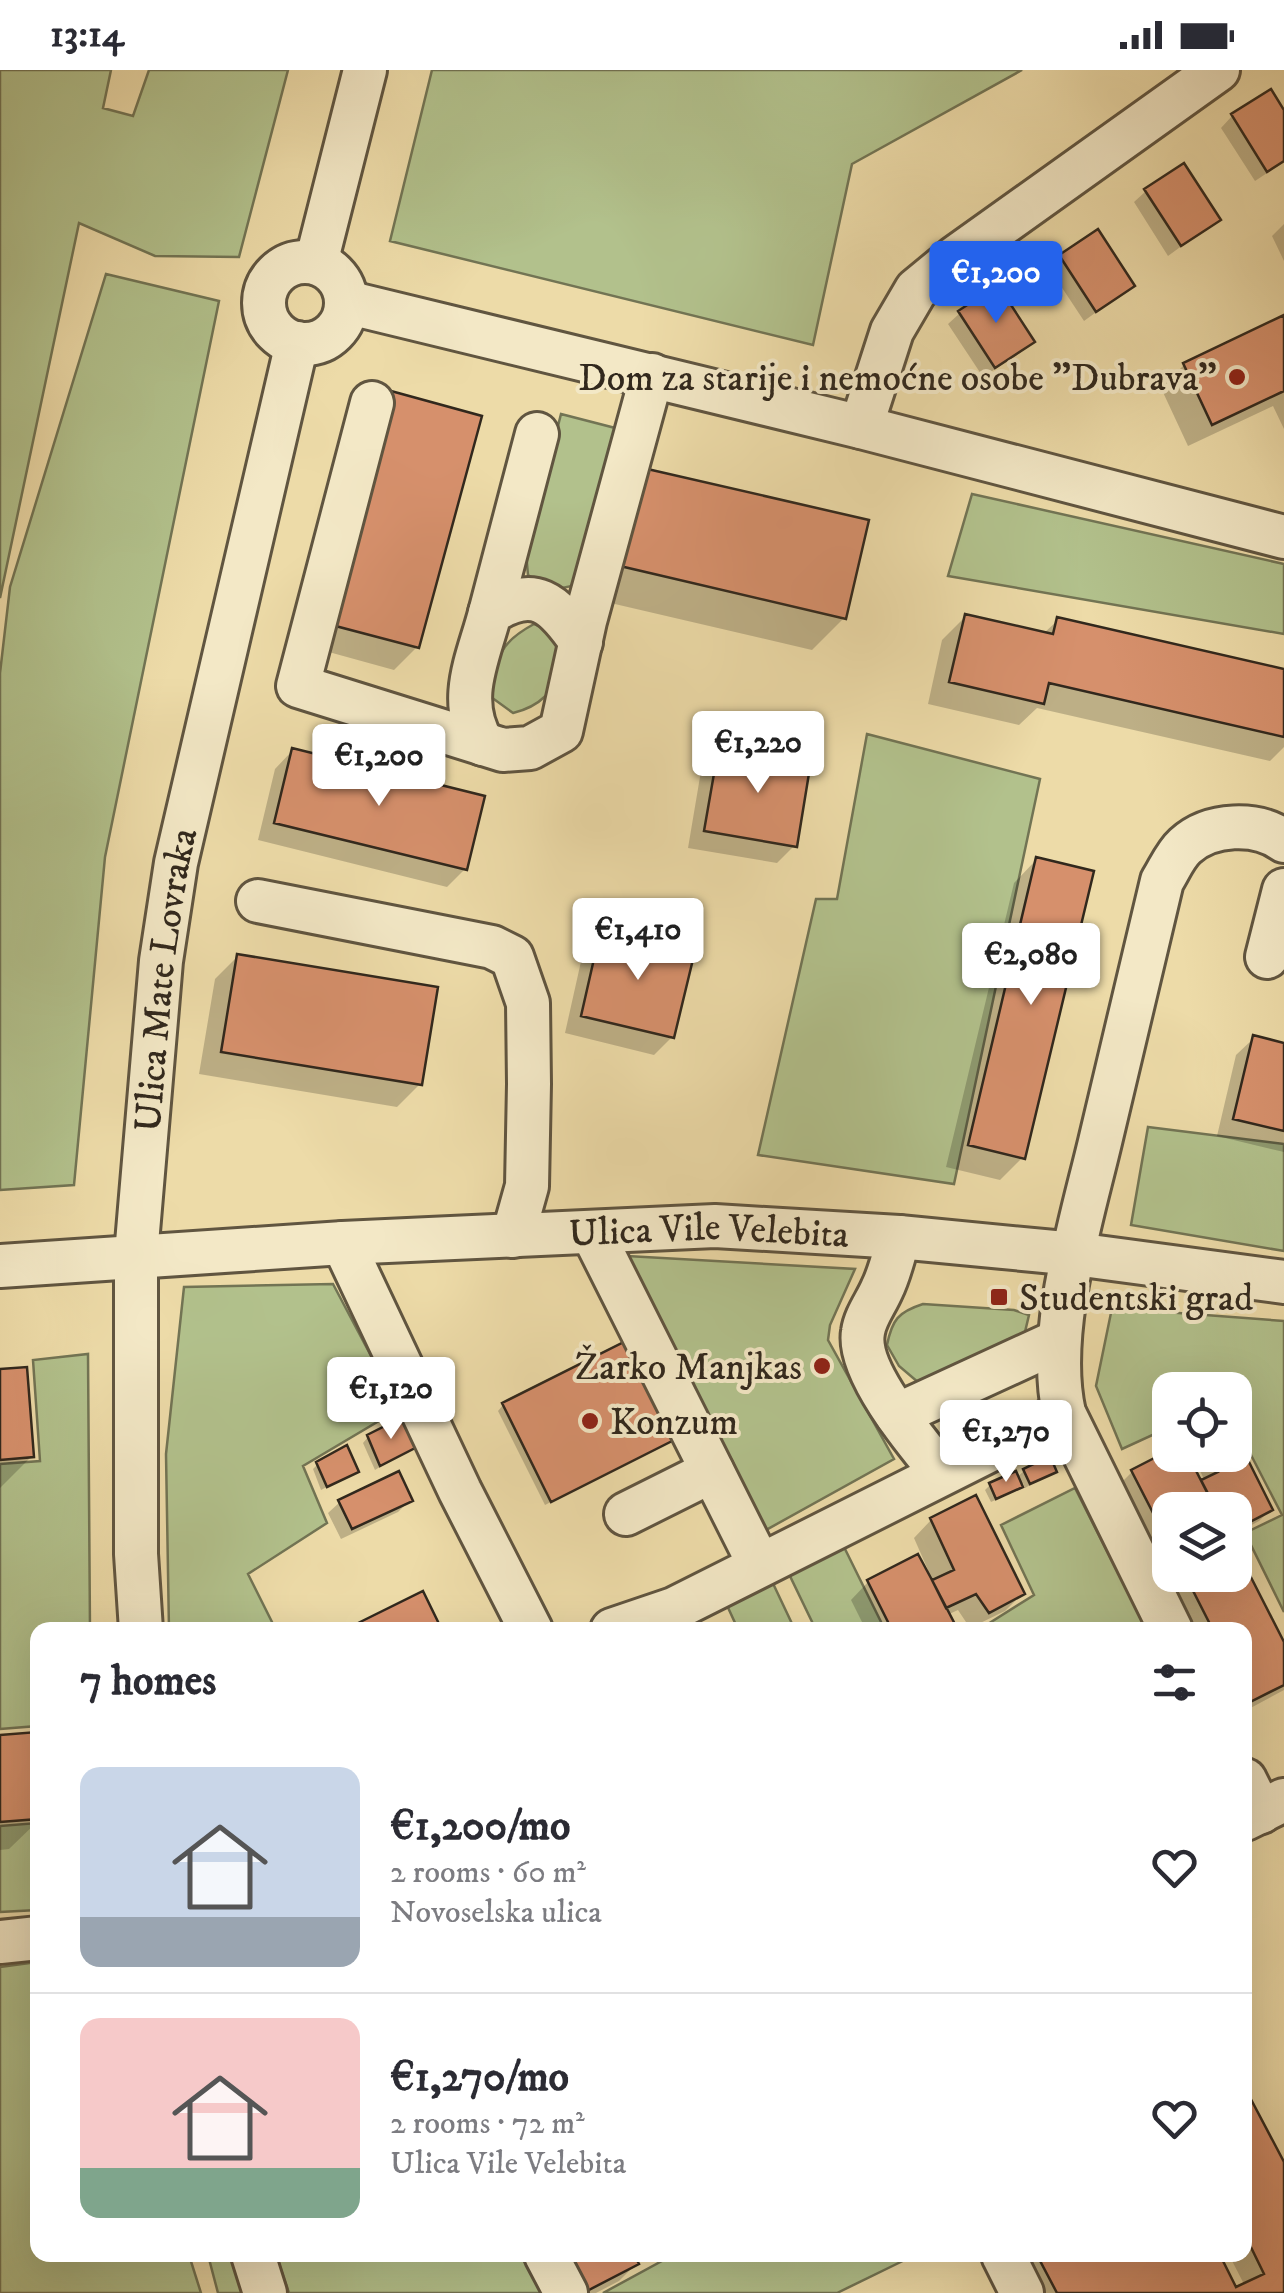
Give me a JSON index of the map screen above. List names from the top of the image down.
{
  "streets": {
    "street": ["Ulica Mate Lovraka", "Ulica Vile Velebita"]
  },
  "crossings": [
    ["Ulica Mate Lovraka", "Ulica Vile Velebita"]
  ],
  "places": {
    "other": ["Dom za starije i nemoćne osobe \"Dubrava\"", "Žarko Manjkas", "Konzum"],
    "transit": ["Studentski grad"]
  },
  "page": {
    "status": "13:14",
    "price": [
      "€1,200",
      "€1,220",
      "€1,200",
      "€1,410",
      "€2,080",
      "€1,120",
      "€1,270"
    ],
    "heading": "7 homes",
    "list": [
      {
        "name": "€1,200/mo",
        "note": "2 rooms · 60 m² · Novoselska ulica"
      },
      {
        "name": "€1,270/mo",
        "note": "2 rooms · 72 m² · Ulica Vile Velebita"
      }
    ]
  }
}
